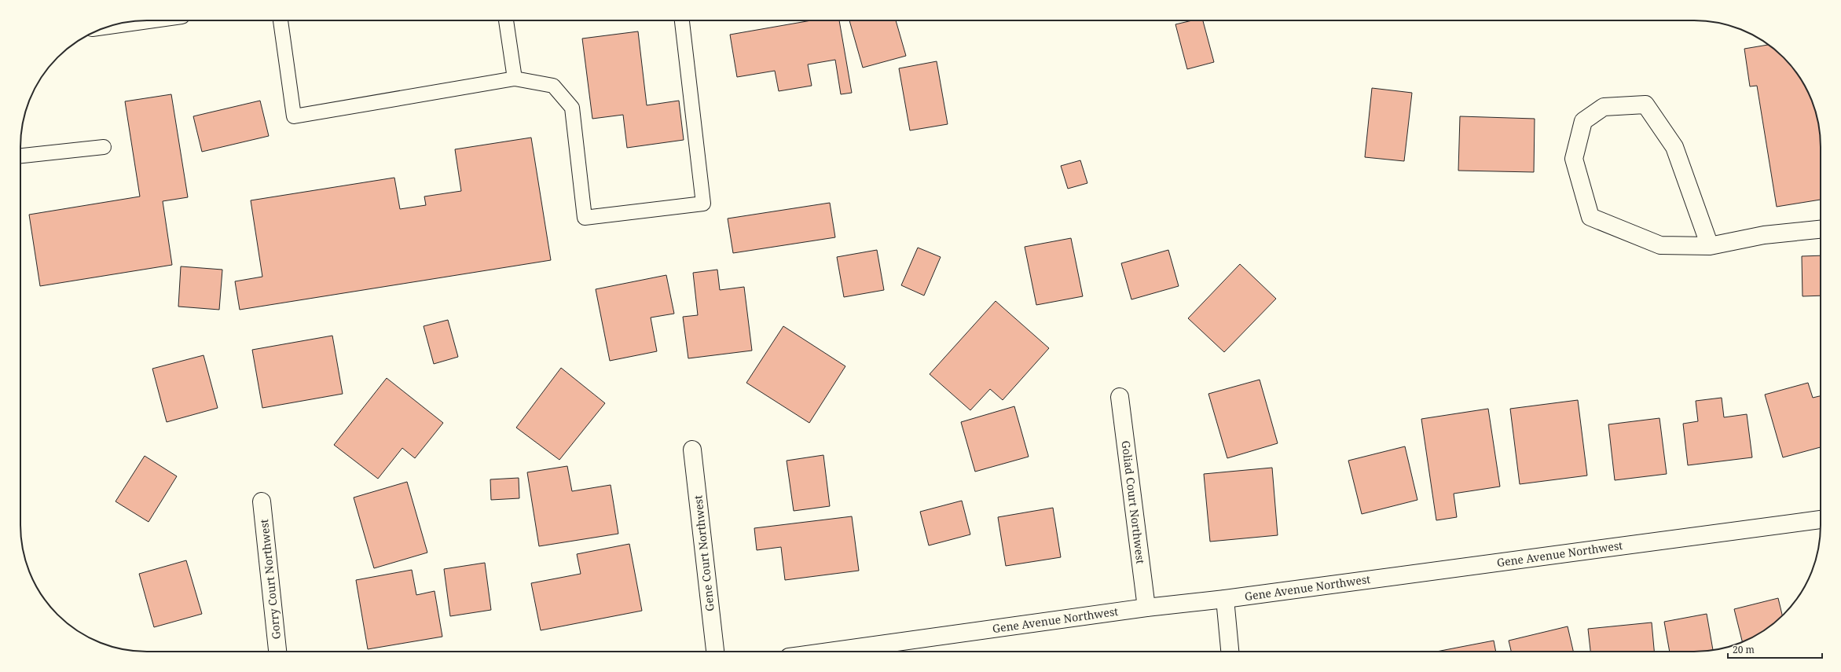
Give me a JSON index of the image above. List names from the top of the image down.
{
  "streets": {
    "street": [
      "Goliad Court Northwest",
      "Gene Court Northwest",
      "Gene Avenue Northwest",
      "Gorry Court Northwest"
    ]
  },
  "crossings": [
    ["Goliad Court Northwest", "Gene Avenue Northwest"]
  ],
  "scale_bar": "20 m"
}
